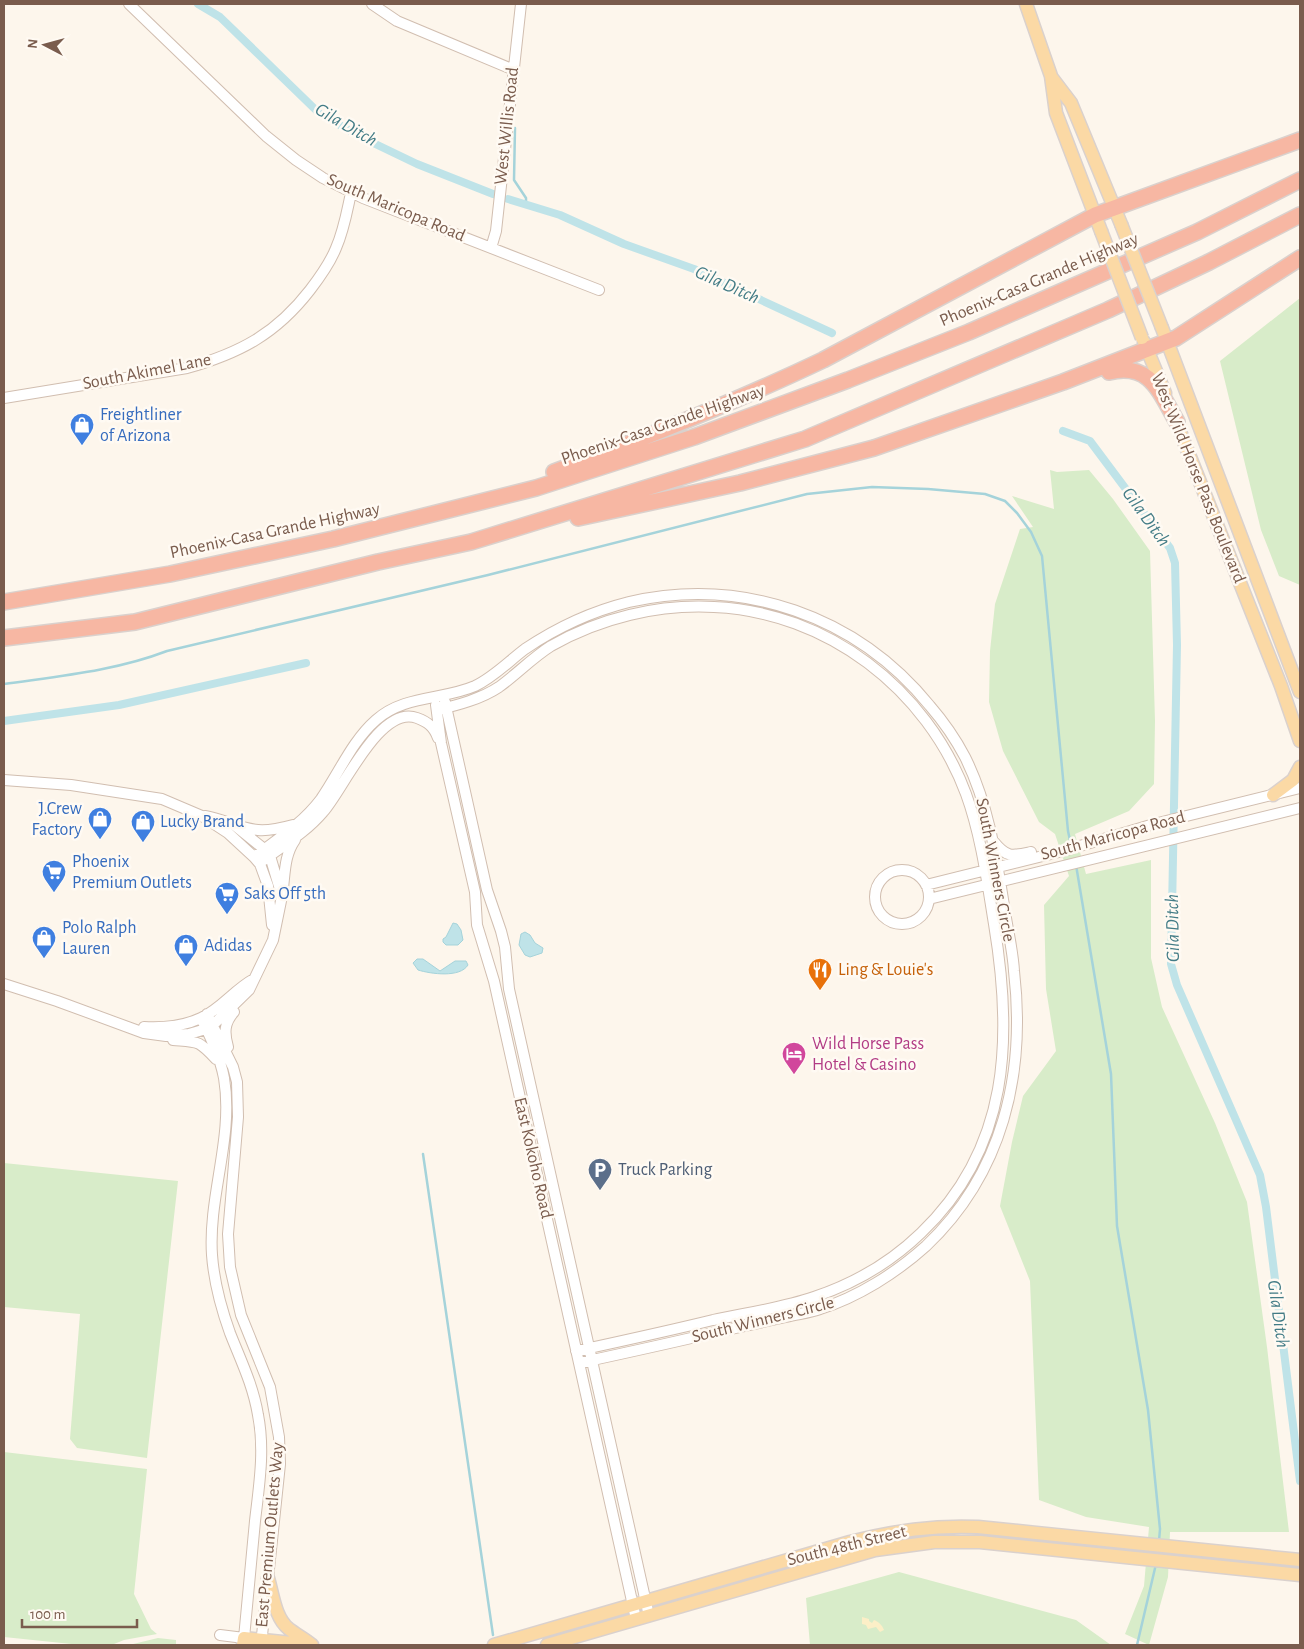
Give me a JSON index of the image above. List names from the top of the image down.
{
  "streets": {
    "highway": ["Phoenix-Casa Grande Highway"],
    "main road": ["West Wild Horse Pass Boulevard", "South 48th Street"],
    "street": [
      "West Willis Road",
      "South Maricopa Road",
      "South Akimel Lane",
      "South Winners Circle",
      "East Kokoho Road",
      "East Premium Outlets Way"
    ]
  },
  "crossings": [
    ["West Willis Road", "South Maricopa Road"],
    ["South Maricopa Road", "South Akimel Lane"],
    ["South Maricopa Road", "South Winners Circle"],
    ["South Winners Circle", "East Kokoho Road"],
    ["East Kokoho Road", "South 48th Street"]
  ],
  "water": ["Gila Ditch"],
  "places": {
    "shop": [
      "Freightliner of Arizona",
      "J.Crew Factory",
      "Lucky Brand",
      "Polo Ralph Lauren",
      "Adidas"
    ],
    "supermarket": ["Phoenix Premium Outlets", "Saks Off 5th"],
    "restaurant": ["Ling & Louie's"],
    "hotel": ["Wild Horse Pass Hotel & Casino"],
    "parking": ["Truck Parking"]
  },
  "scale_bar": "100 m",
  "north": "left"
}
